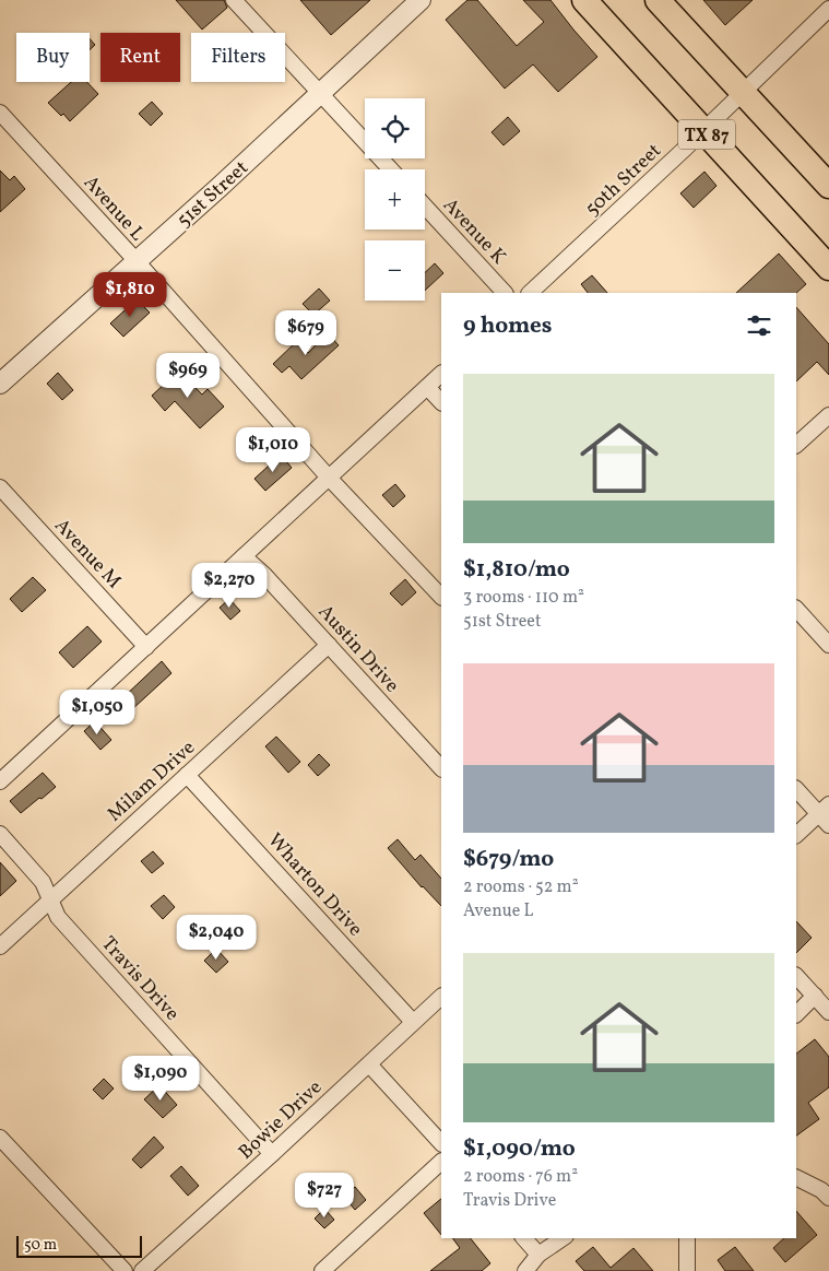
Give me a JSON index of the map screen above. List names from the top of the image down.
{
  "streets": {
    "main road": ["TX 87"],
    "street": [
      "50th Street",
      "51st Street",
      "Avenue L",
      "Avenue K",
      "Avenue M",
      "Austin Drive",
      "Milam Drive",
      "Wharton Drive",
      "Travis Drive",
      "Bowie Drive"
    ]
  },
  "crossings": [
    ["TX 87", "50th Street"],
    ["51st Street", "Avenue L"],
    ["Austin Drive", "Milam Drive"],
    ["Milam Drive", "Wharton Drive"],
    ["Milam Drive", "Travis Drive"],
    ["Wharton Drive", "Bowie Drive"],
    ["Travis Drive", "Bowie Drive"]
  ],
  "scale_bar": "50 m",
  "page": {
    "chip": ["Buy", "Rent", "Filters"],
    "map_buttons": ["+", "−"],
    "price": [
      "$1,810",
      "$679",
      "$969",
      "$1,010",
      "$2,270",
      "$1,050",
      "$2,040",
      "$1,090",
      "$727"
    ],
    "heading": "9 homes",
    "list": [
      {
        "name": "$1,810/mo",
        "note": "3 rooms · 110 m² · 51st Street"
      },
      {
        "name": "$679/mo",
        "note": "2 rooms · 52 m² · Avenue L"
      },
      {
        "name": "$1,090/mo",
        "note": "2 rooms · 76 m² · Travis Drive"
      }
    ],
    "scale": "50 m"
  }
}
